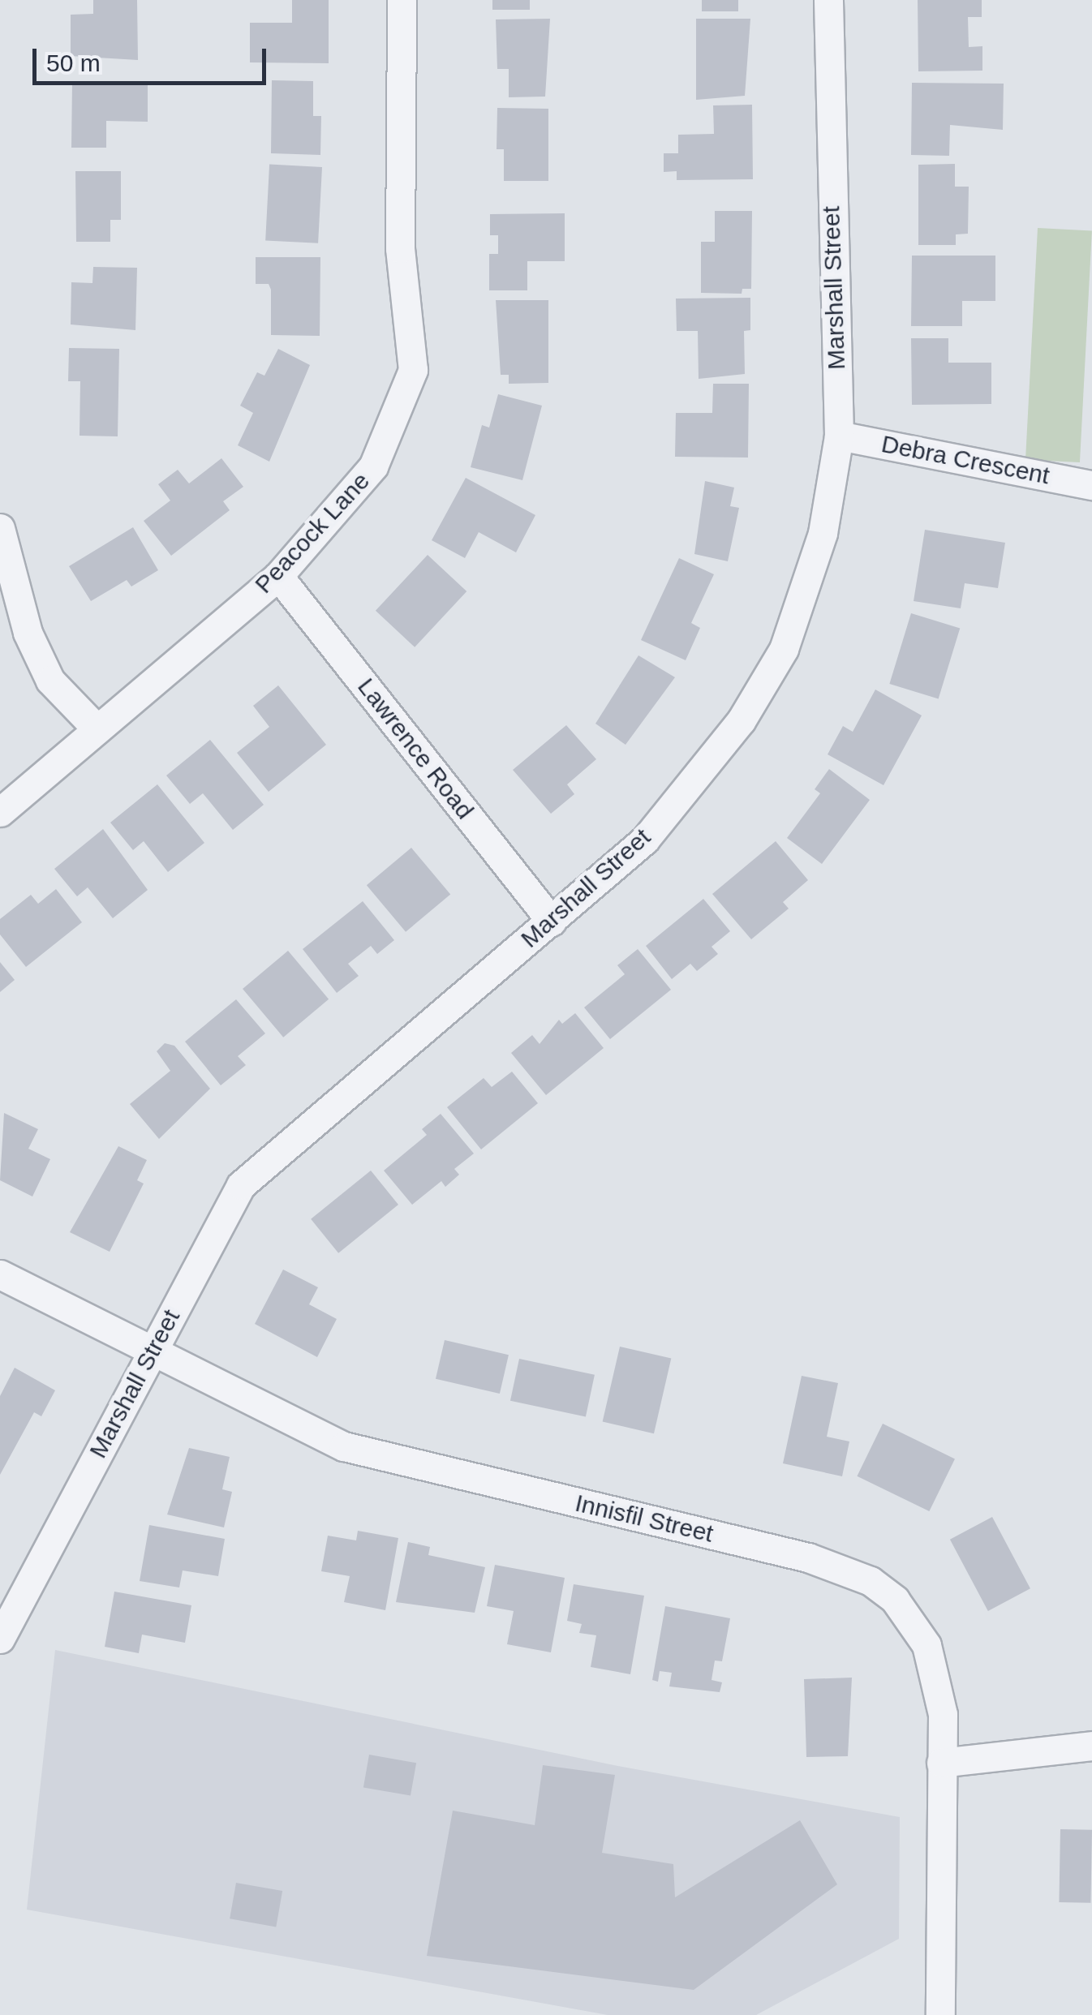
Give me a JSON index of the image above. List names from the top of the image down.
{
  "streets": {
    "street": [
      "Marshall Street",
      "Debra Crescent",
      "Peacock Lane",
      "Lawrence Road",
      "Innisfil Street"
    ]
  },
  "crossings": [
    ["Marshall Street", "Debra Crescent"],
    ["Marshall Street", "Lawrence Road"],
    ["Marshall Street", "Innisfil Street"],
    ["Peacock Lane", "Lawrence Road"]
  ],
  "scale_bar": "50 m"
}
